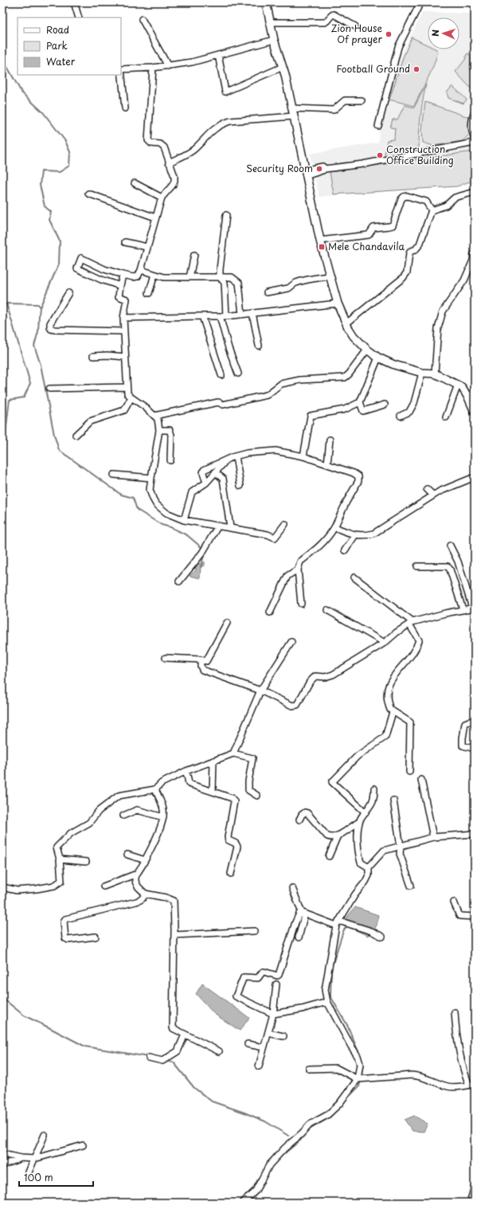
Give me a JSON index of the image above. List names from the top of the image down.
{
  "places": {
    "other": [
      "Zion House Of prayer",
      "Football Ground",
      "Construction Office Building",
      "Security Room"
    ],
    "transit": ["Mele Chandavila"]
  },
  "legend": ["Road", "Park", "Water"],
  "scale_bar": "100 m",
  "north": "left"
}
